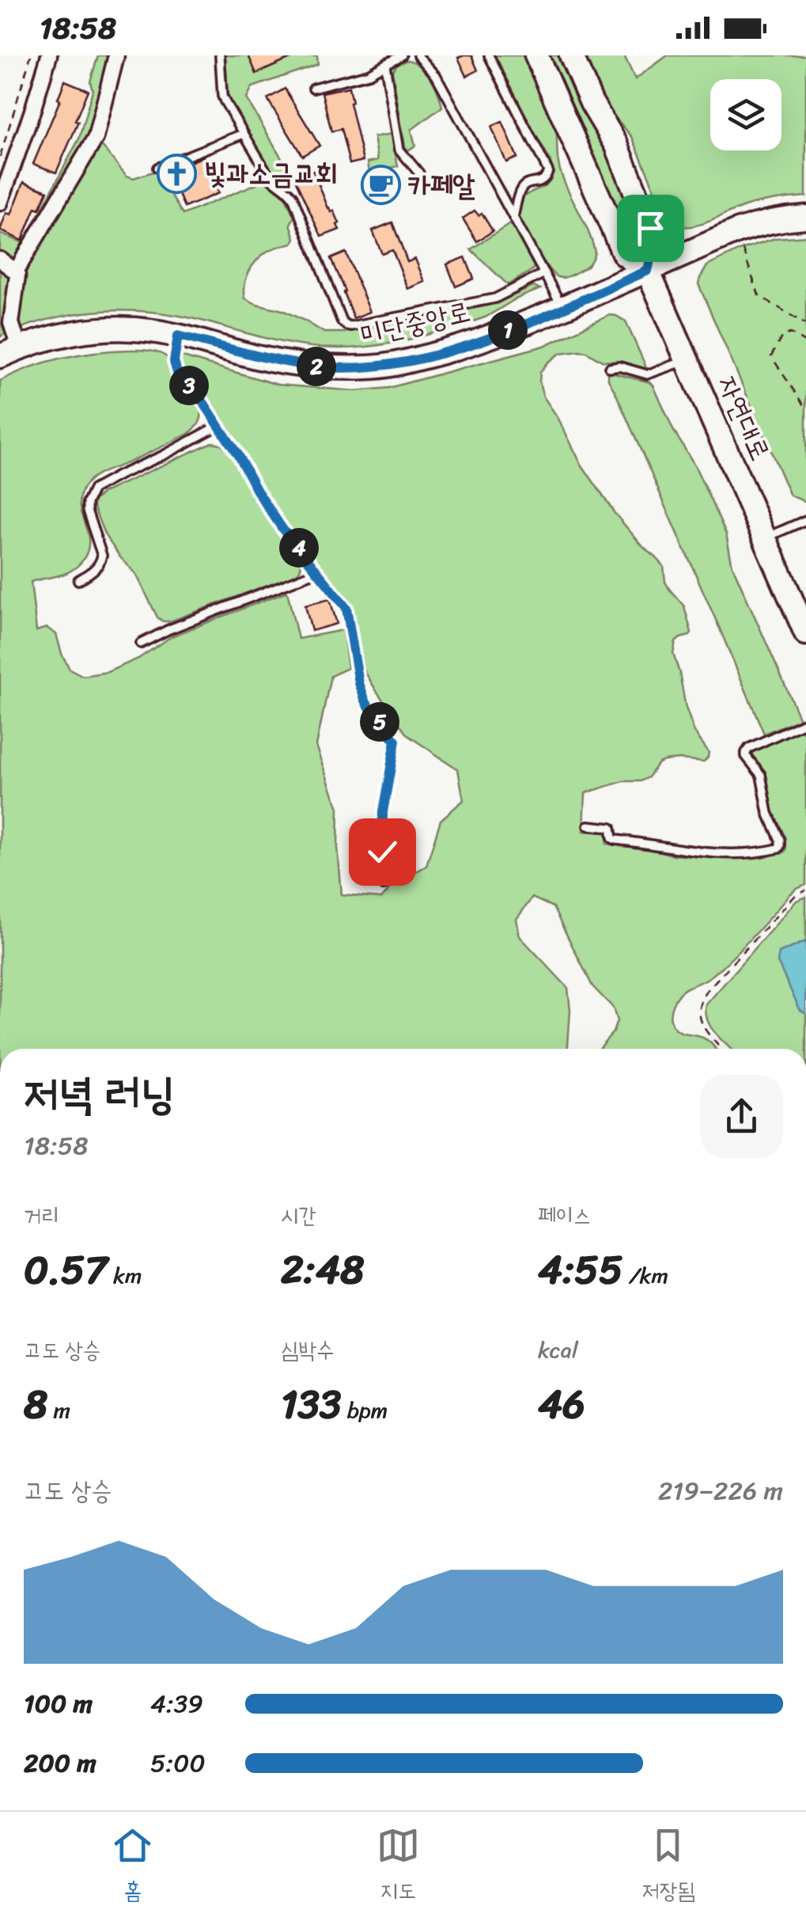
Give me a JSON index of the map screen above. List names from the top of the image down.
{
  "streets": {
    "main road": ["미단중앙로", "자연대로"]
  },
  "crossings": [
    ["미단중앙로", "자연대로"]
  ],
  "places": {
    "church": ["빛과소금교회"],
    "cafe": ["카페알"]
  },
  "page": {
    "status": "18:58",
    "pins": [
      "1",
      "2",
      "3",
      "4",
      "5"
    ],
    "heading": ["저녁 러닝", "18:58"],
    "stats": [
      ["거리", "0.57 km"],
      ["시간", "2:48"],
      ["페이스", "4:55 /km"],
      ["고도 상승", "8 m"],
      ["심박수", "133 bpm"],
      ["kcal", "46"]
    ],
    "chart": ["고도 상승", "219–226 m"],
    "list": [
      {
        "name": "100 m",
        "note": "4:39"
      },
      {
        "name": "200 m",
        "note": "5:00"
      }
    ],
    "tabs": ["홈", "지도", "저장됨"]
  }
}
